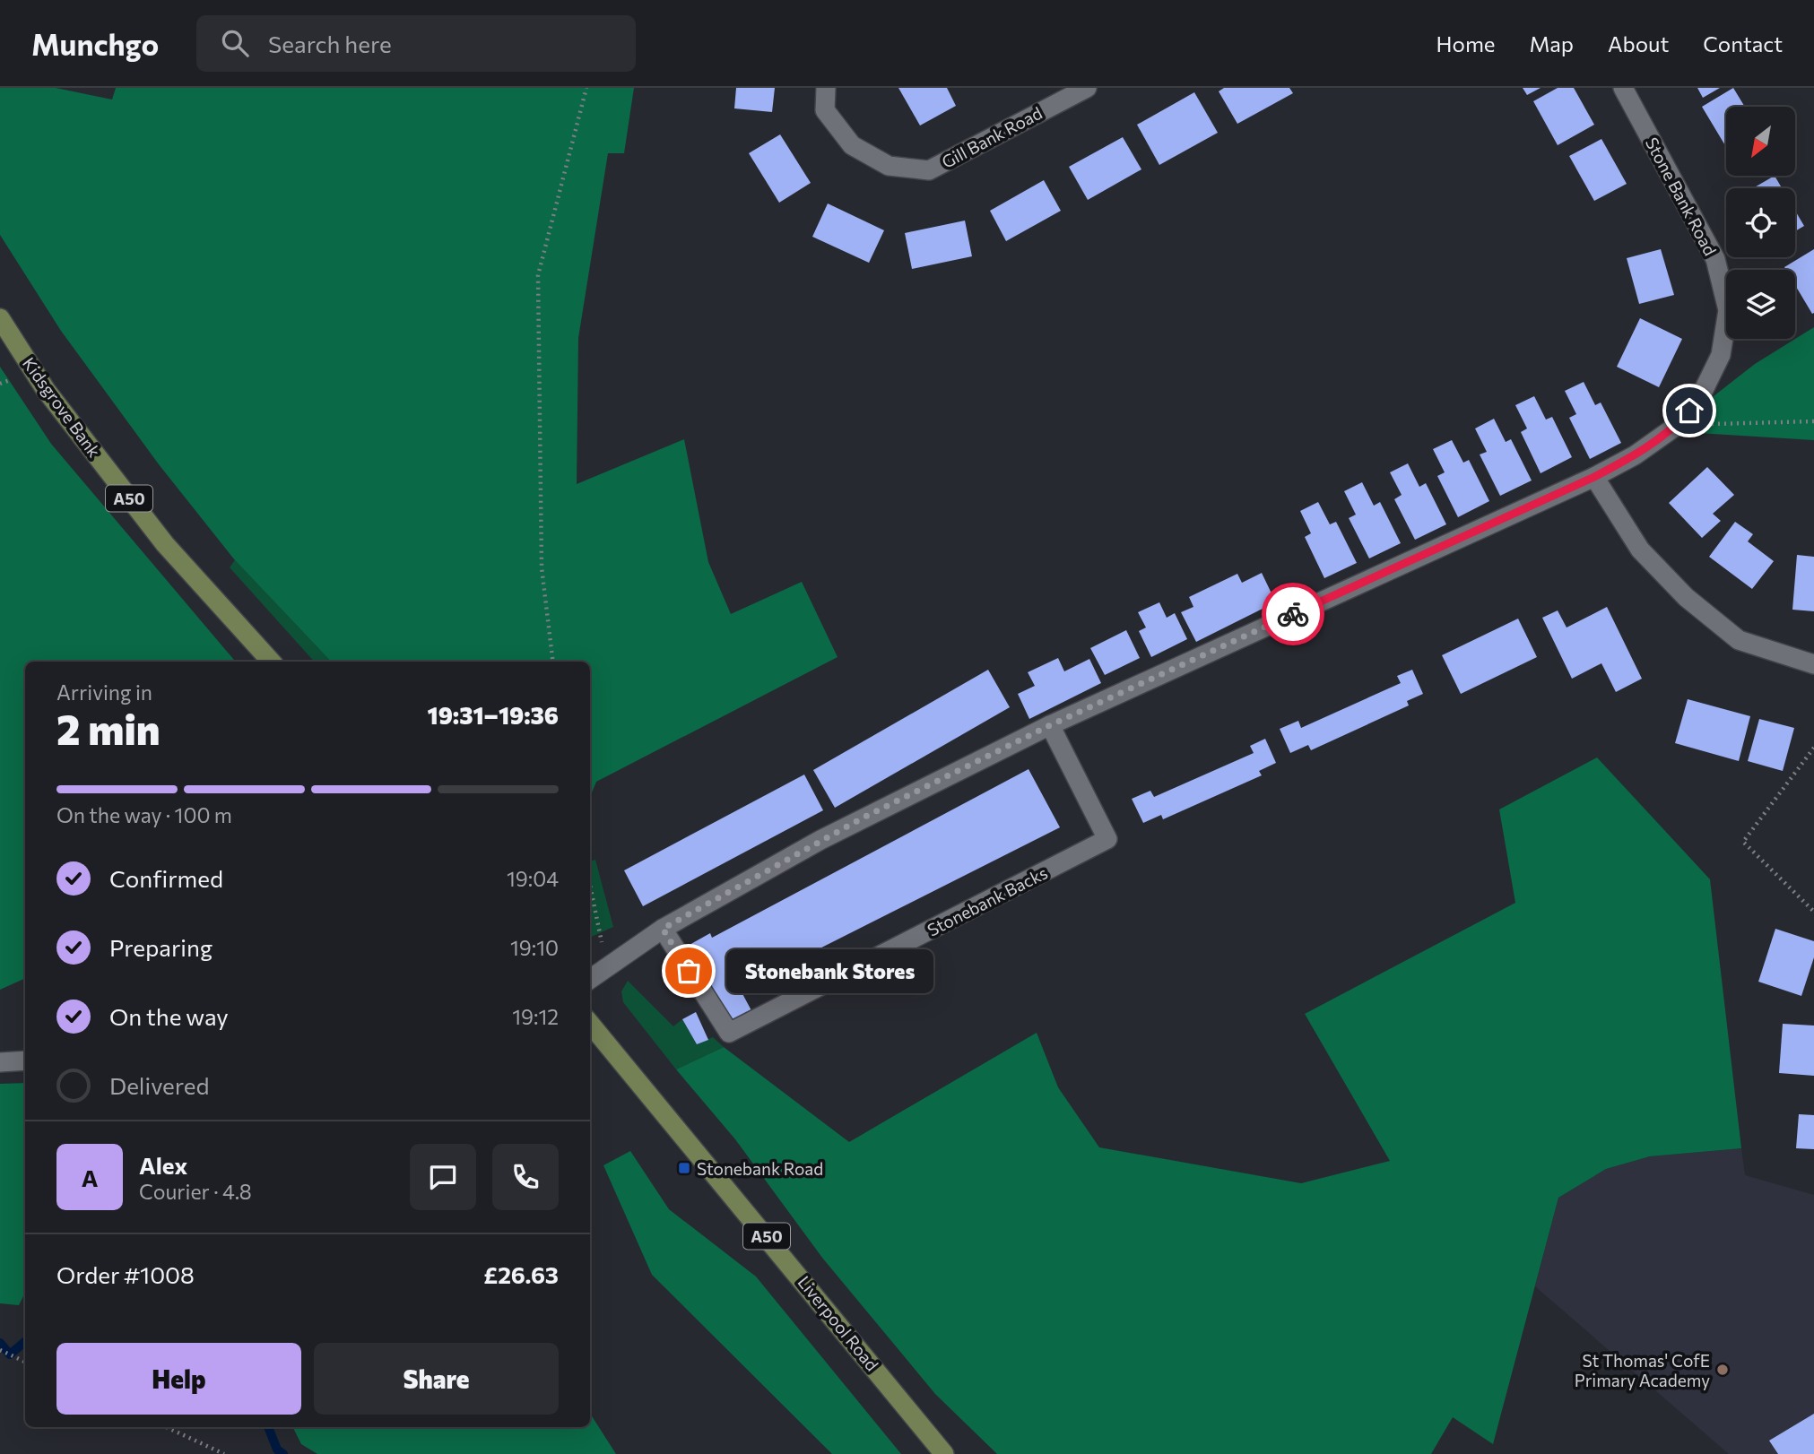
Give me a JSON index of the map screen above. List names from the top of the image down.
{
  "streets": {
    "main road": ["Kidsgrove Bank", "A50", "Liverpool Road"],
    "street": ["Gill Bank Road", "Stone Bank Road", "Stonebank Backs"]
  },
  "crossings": [
    ["Stone Bank Road", "Stonebank Backs"]
  ],
  "places": {
    "other": ["Stonebank Stores", "St Thomas' CofE Primary Academy"],
    "transit": ["Stonebank Road"]
  },
  "north": "bottom left",
  "page": {
    "header": "Munchgo",
    "search": "Search here",
    "nav": [
      "Home",
      "Map",
      "About",
      "Contact"
    ],
    "heading": ["2 min", "Arriving in", "19:31–19:36"],
    "panel": [
      "Alex",
      "Courier · 4.8",
      "Order #1008",
      "£26.63"
    ],
    "bar": "On the way · 100 m",
    "list": [
      ["Confirmed", "19:04"],
      ["Preparing", "19:10"],
      ["On the way", "19:12"],
      "Delivered"
    ],
    "bubble": "Stonebank Stores",
    "round": "A",
    "buttons": ["Help", "Share"]
  }
}
